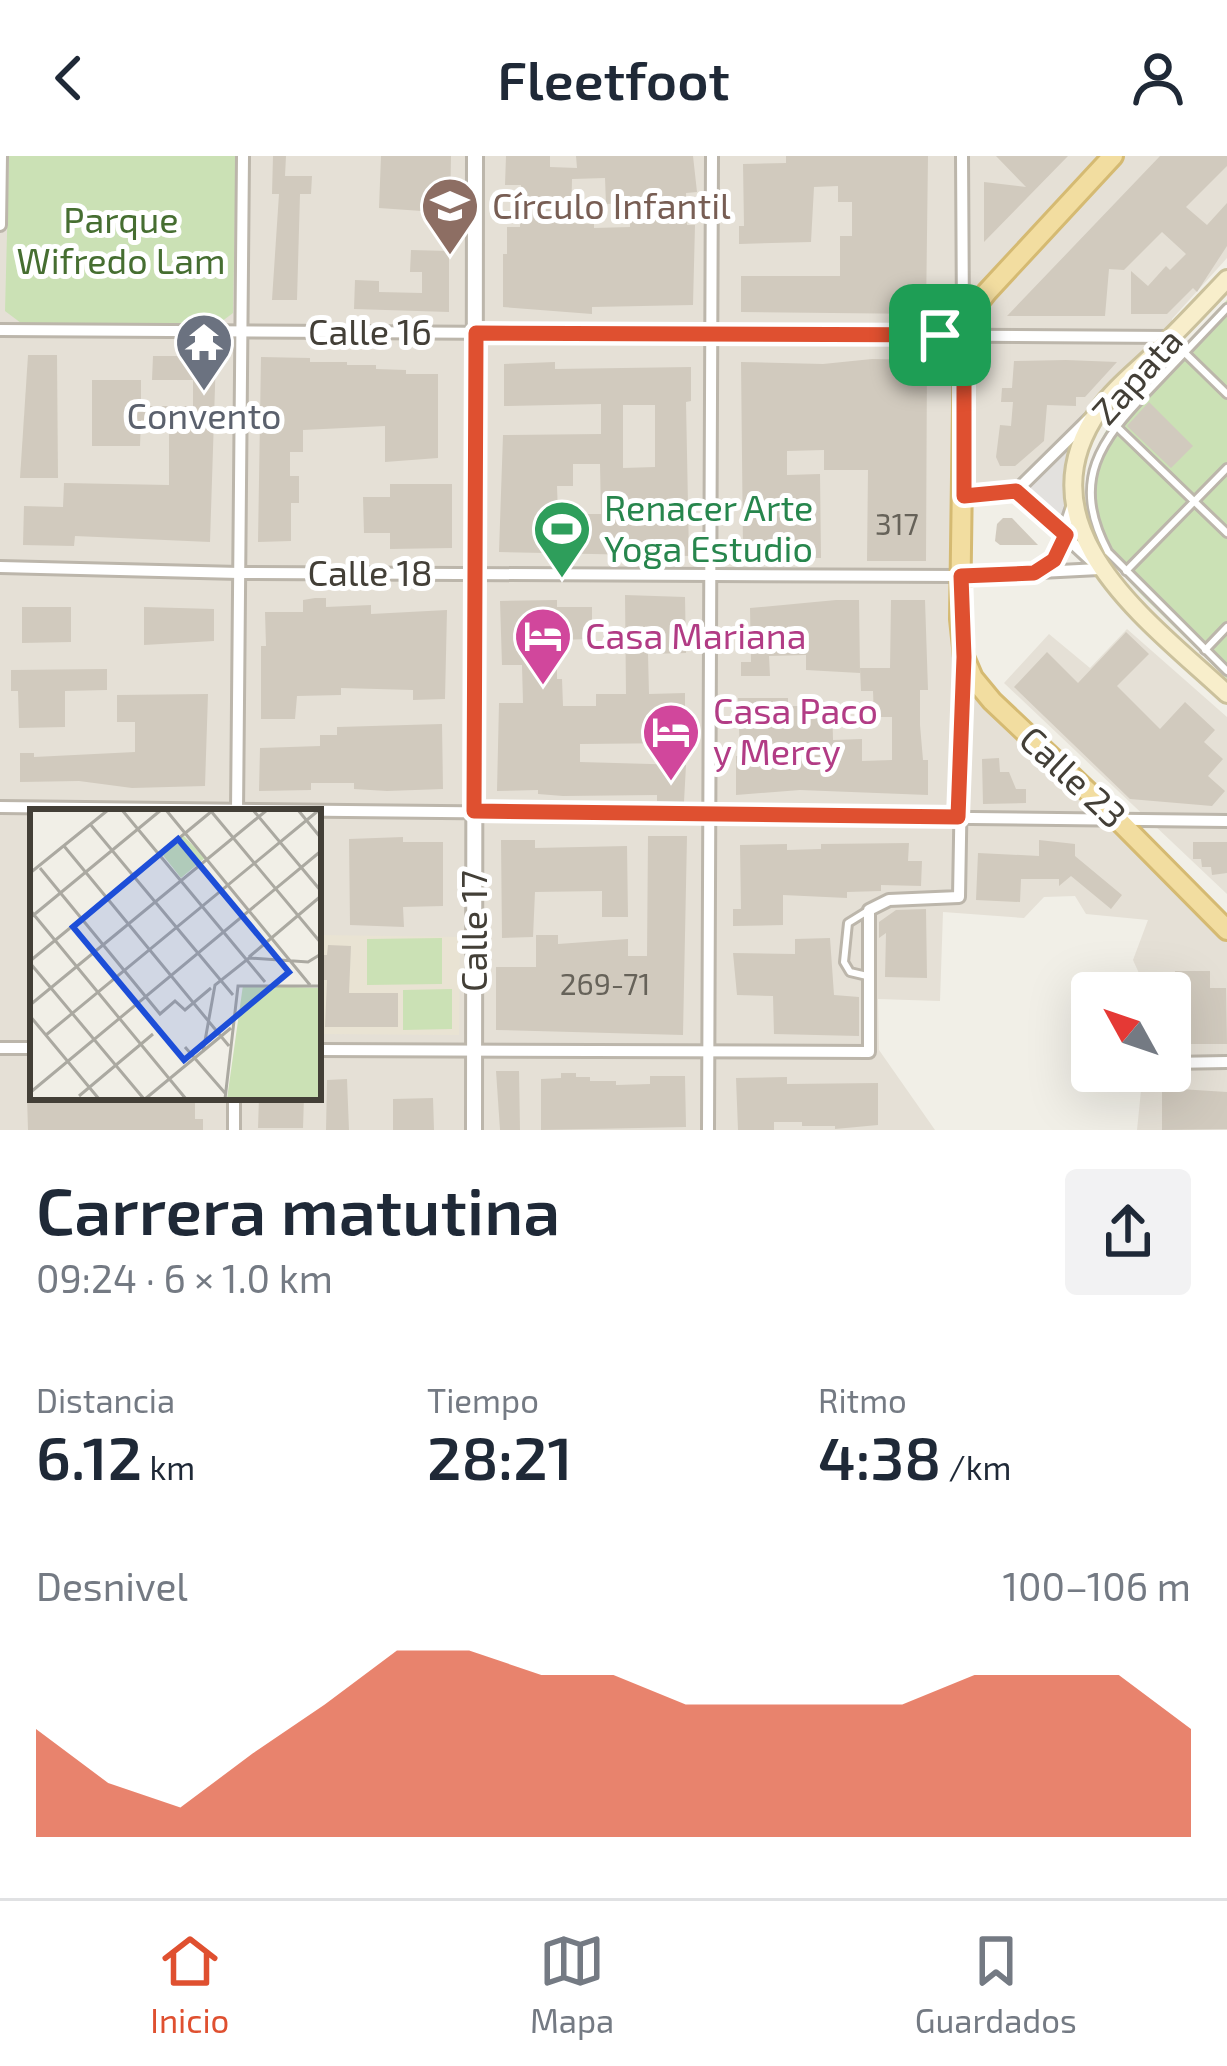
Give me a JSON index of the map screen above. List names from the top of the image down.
{
  "streets": {
    "main road": ["Zapata", "Calle 23"],
    "street": ["Calle 16", "Calle 18", "Calle 17"]
  },
  "crossings": [
    ["Calle 16", "Zapata"],
    ["Calle 16", "Calle 17"],
    ["Calle 18", "Calle 17"]
  ],
  "parks": ["Parque Wifredo Lam"],
  "places": {
    "school or university": ["Círculo Infantil"],
    "temple": ["Convento"],
    "sports": ["Renacer Arte Yoga Estudio"],
    "hotel": ["Casa Mariana", "Casa Paco y Mercy"]
  },
  "house_numbers": ["317", "269-71"],
  "north": "top left",
  "page": {
    "header": "Fleetfoot",
    "heading": ["Carrera matutina", "09:24 · 6 × 1.0 km"],
    "stats": [
      ["Distancia", "6.12 km"],
      ["Tiempo", "28:21"],
      ["Ritmo", "4:38 /km"]
    ],
    "chart": ["Desnivel", "100–106 m"],
    "tabs": ["Inicio", "Mapa", "Guardados"]
  }
}
